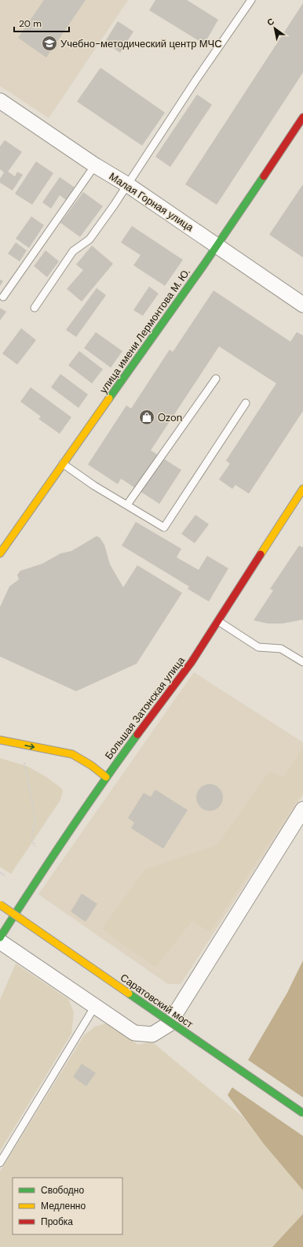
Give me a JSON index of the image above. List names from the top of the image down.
{
  "streets": {
    "street": [
      "Малая Горная улица",
      "улица имени Лермонтова М. Ю.",
      "Большая Затонская улица",
      "Саратовский мост"
    ]
  },
  "crossings": [
    ["Малая Горная улица", "улица имени Лермонтова М. Ю."]
  ],
  "places": {
    "school or university": ["Учебно-методический центр МЧС"],
    "shop": ["Ozon"]
  },
  "legend": ["Свободно", "Медленно", "Пробка"],
  "scale_bar": "20 m",
  "north": "top left"
}
